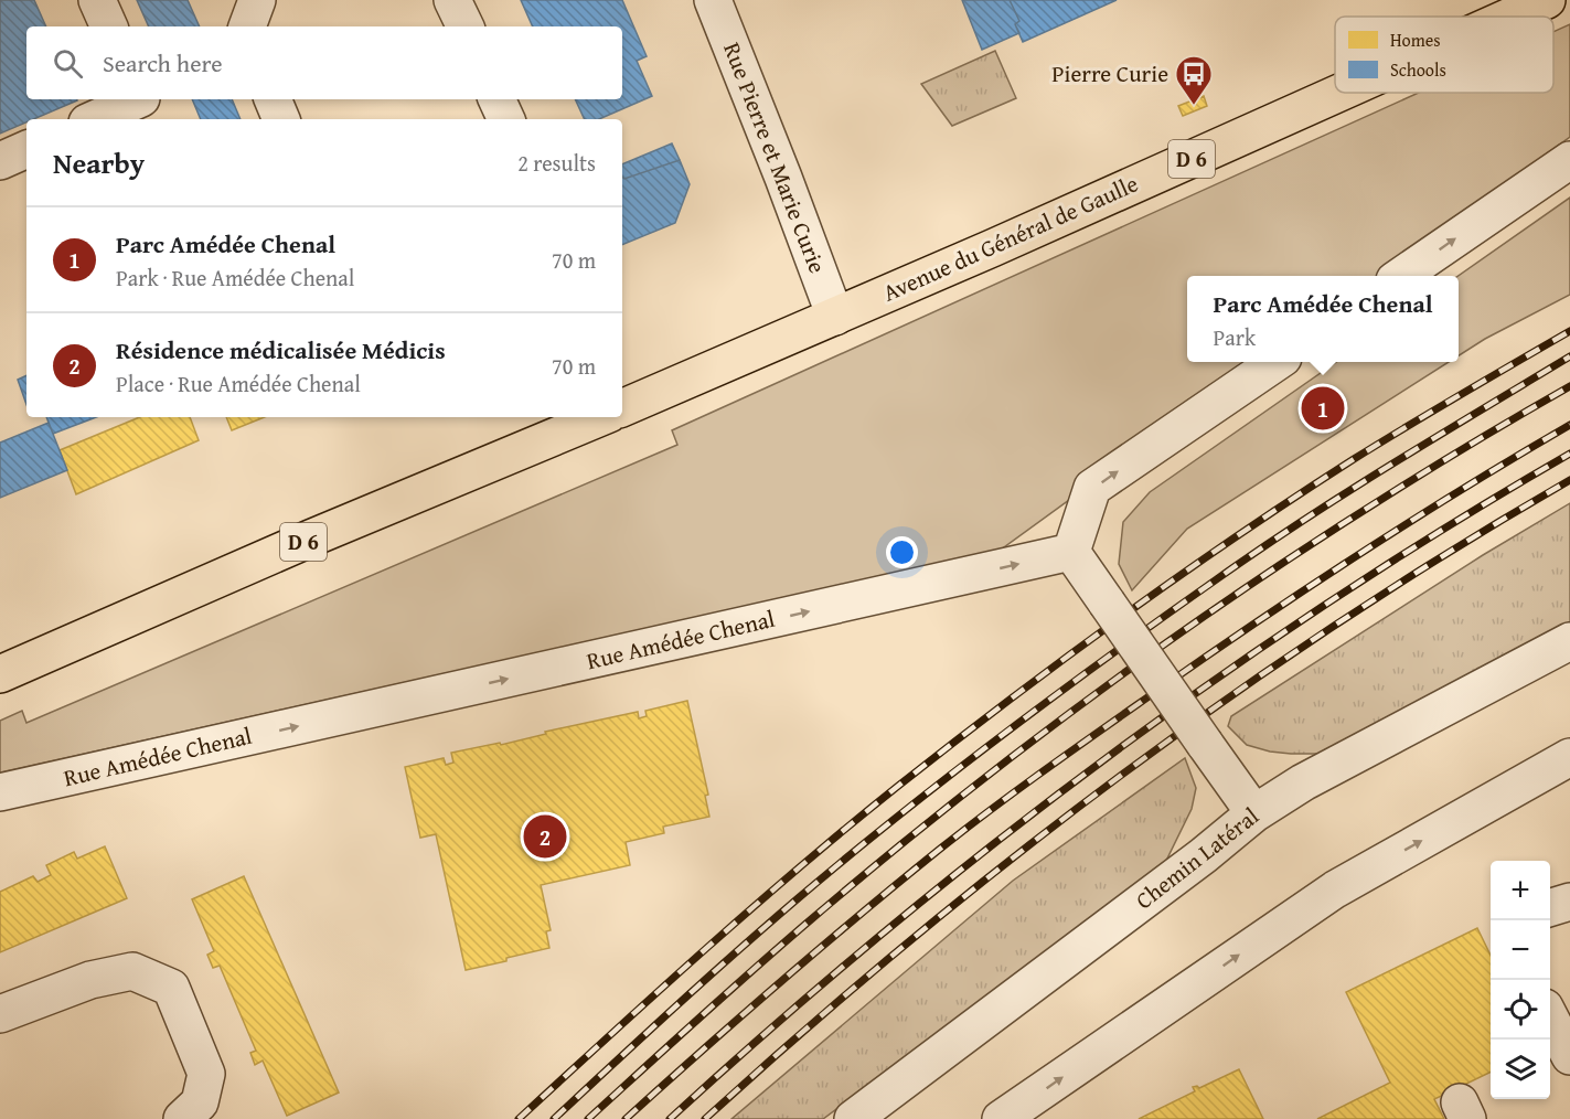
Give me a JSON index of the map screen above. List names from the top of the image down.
{
  "streets": {
    "main road": ["D 6", "Avenue du Général de Gaulle"],
    "street": ["Rue Pierre et Marie Curie", "Rue Amédée Chenal", "Chemin Latéral"]
  },
  "crossings": [
    ["Rue Pierre et Marie Curie", "Avenue du Général de Gaulle"]
  ],
  "one_way": ["Rue Amédée Chenal"],
  "places": {
    "bus stop": ["Pierre Curie"]
  },
  "legend": ["Homes", "Schools"],
  "page": {
    "search": "Search here",
    "heading": ["Nearby", "2 results"],
    "list": [
      {
        "mark": "1",
        "name": "Parc Amédée Chenal",
        "note": "Park · Rue Amédée Chenal",
        "value": "70 m"
      },
      {
        "mark": "2",
        "name": "Résidence médicalisée Médicis",
        "note": "Place · Rue Amédée Chenal",
        "value": "70 m"
      }
    ],
    "popup": ["Parc Amédée Chenal", "Park"],
    "pins": ["1", "2"],
    "map_buttons": ["+", "−"]
  }
}
